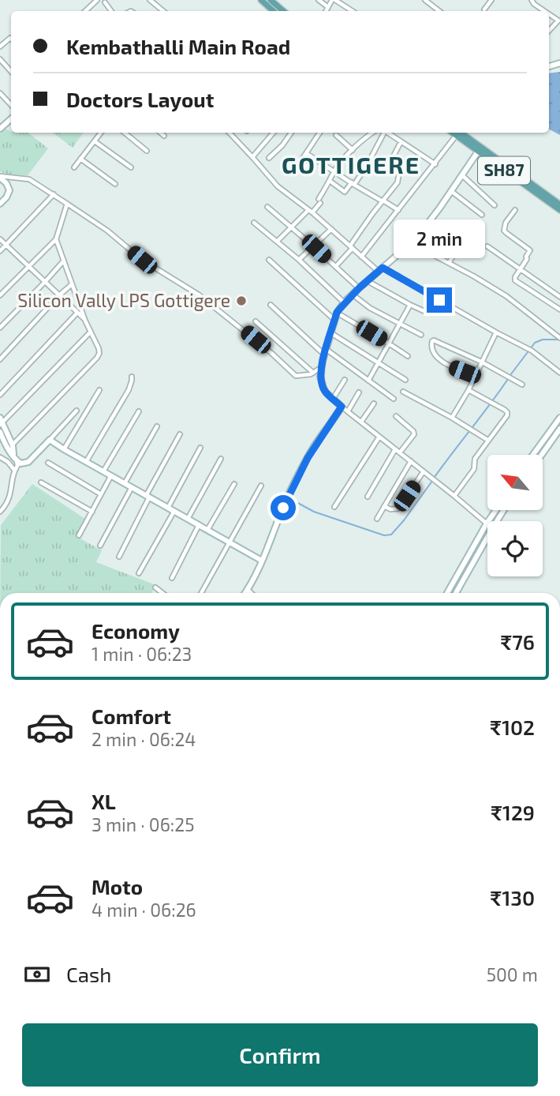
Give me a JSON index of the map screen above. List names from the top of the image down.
{
  "streets": {
    "main road": ["SH87"]
  },
  "districts": ["GOTTIGERE"],
  "places": ["Silicon Vally LPS Gottigere"],
  "north": "top left",
  "page": {
    "banner": ["Kembathalli Main Road", "Doctors Layout"],
    "bubble": "2 min",
    "list": [
      {
        "name": "Economy",
        "note": "1 min · 06:23",
        "value": "₹76"
      },
      {
        "name": "Comfort",
        "note": "2 min · 06:24",
        "value": "₹102"
      },
      {
        "name": "XL",
        "note": "3 min · 06:25",
        "value": "₹129"
      },
      {
        "name": "Moto",
        "note": "4 min · 06:26",
        "value": "₹130"
      }
    ],
    "pay": ["Cash", "500 m"],
    "buttons": "Confirm"
  }
}
